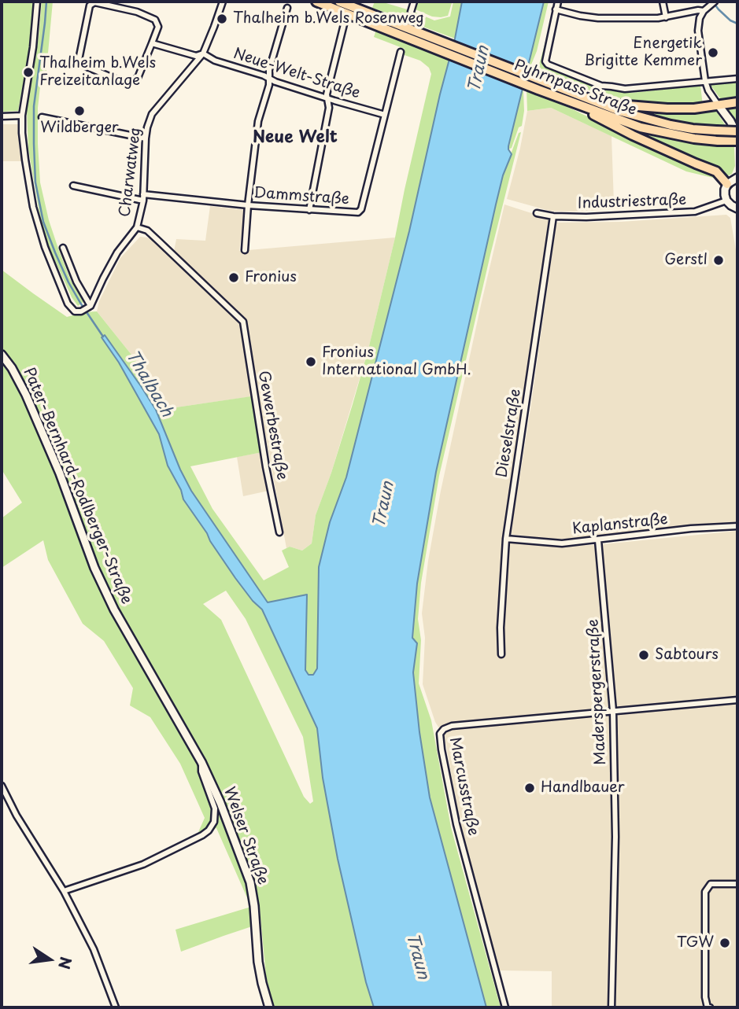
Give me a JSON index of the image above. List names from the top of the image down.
{
  "streets": {
    "main road": ["Pyhrnpass Straße", "Pater-Bernhard-Rodlberger-Straße", "Welser Straße"],
    "street": [
      "Neue-Welt-Straße",
      "Charwatweg",
      "Dammstraße",
      "Industriestraße",
      "Gewerbestraße",
      "Dieselstraße",
      "Kaplanstraße",
      "Maderspergerstraße",
      "Marcusstraße"
    ]
  },
  "crossings": [
    ["Neue-Welt-Straße", "Charwatweg"],
    ["Neue-Welt-Straße", "Dammstraße"],
    ["Charwatweg", "Dammstraße"],
    ["Charwatweg", "Gewerbestraße"],
    ["Industriestraße", "Dieselstraße"],
    ["Dieselstraße", "Kaplanstraße"],
    ["Pater-Bernhard-Rodlberger-Straße", "Welser Straße"],
    ["Kaplanstraße", "Maderspergerstraße"],
    ["Maderspergerstraße", "Marcusstraße"]
  ],
  "districts": ["Neue Welt"],
  "water": ["Traun", "Thalbach"],
  "places": [
    "Thalheim b.Wels Rosenweg",
    "Energetik Brigitte Kemmer",
    "Thalheim b.Wels Freizeitanlage",
    "Wildberger",
    "Gerstl",
    "Fronius",
    "Fronius International GmbH.",
    "Sabtours",
    "Handlbauer",
    "TGW"
  ],
  "north": "right"
}
